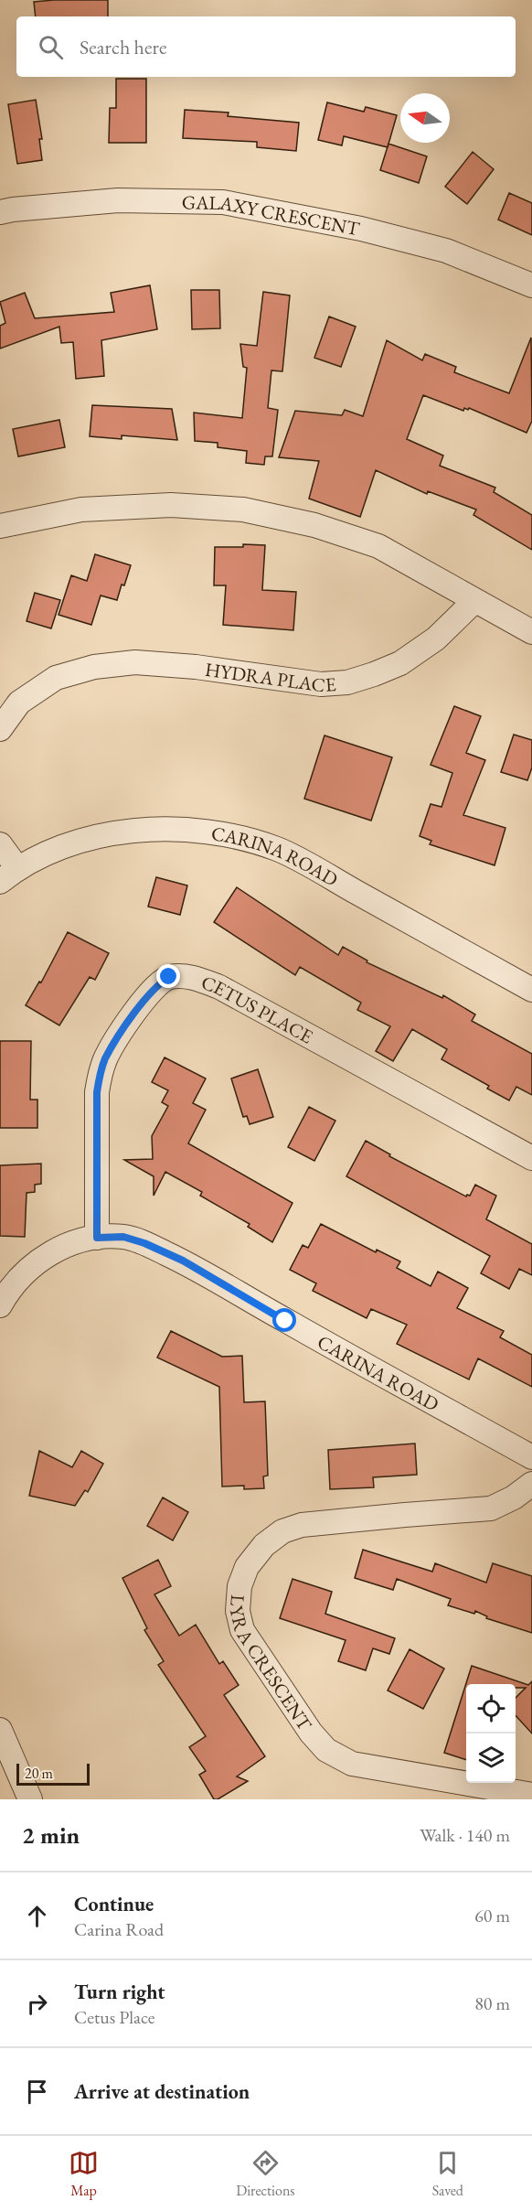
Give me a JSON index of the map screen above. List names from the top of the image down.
{
  "streets": {
    "street": [
      "GALAXY CRESCENT",
      "HYDRA PLACE",
      "CARINA ROAD",
      "CETUS PLACE",
      "LYRA CRESCENT"
    ]
  },
  "crossings": [
    ["CARINA ROAD", "CETUS PLACE"]
  ],
  "scale_bar": "20 m",
  "north": "left",
  "page": {
    "search": "Search here",
    "scale": "20 m",
    "heading": ["2 min", "Walk · 140 m"],
    "list": [
      ["Continue", "Carina Road", "60 m"],
      ["Turn right", "Cetus Place", "80 m"],
      "Arrive at destination"
    ],
    "nav": ["Map", "Directions", "Saved"]
  }
}
